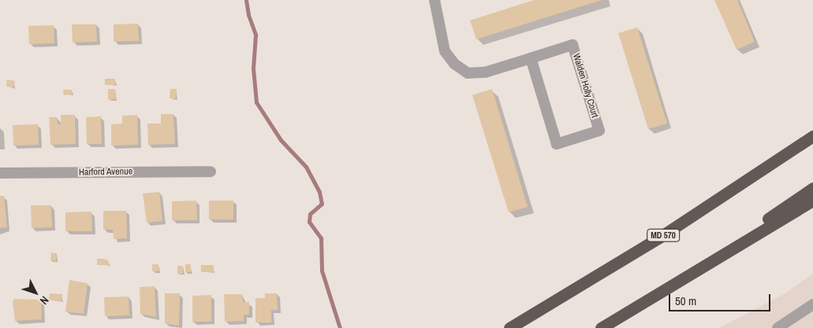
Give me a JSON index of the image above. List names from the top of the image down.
{
  "streets": {
    "highway": ["MD 570"],
    "street": ["Walden Holly Court", "Harford Avenue"]
  },
  "scale_bar": "50 m",
  "north": "bottom right"
}
